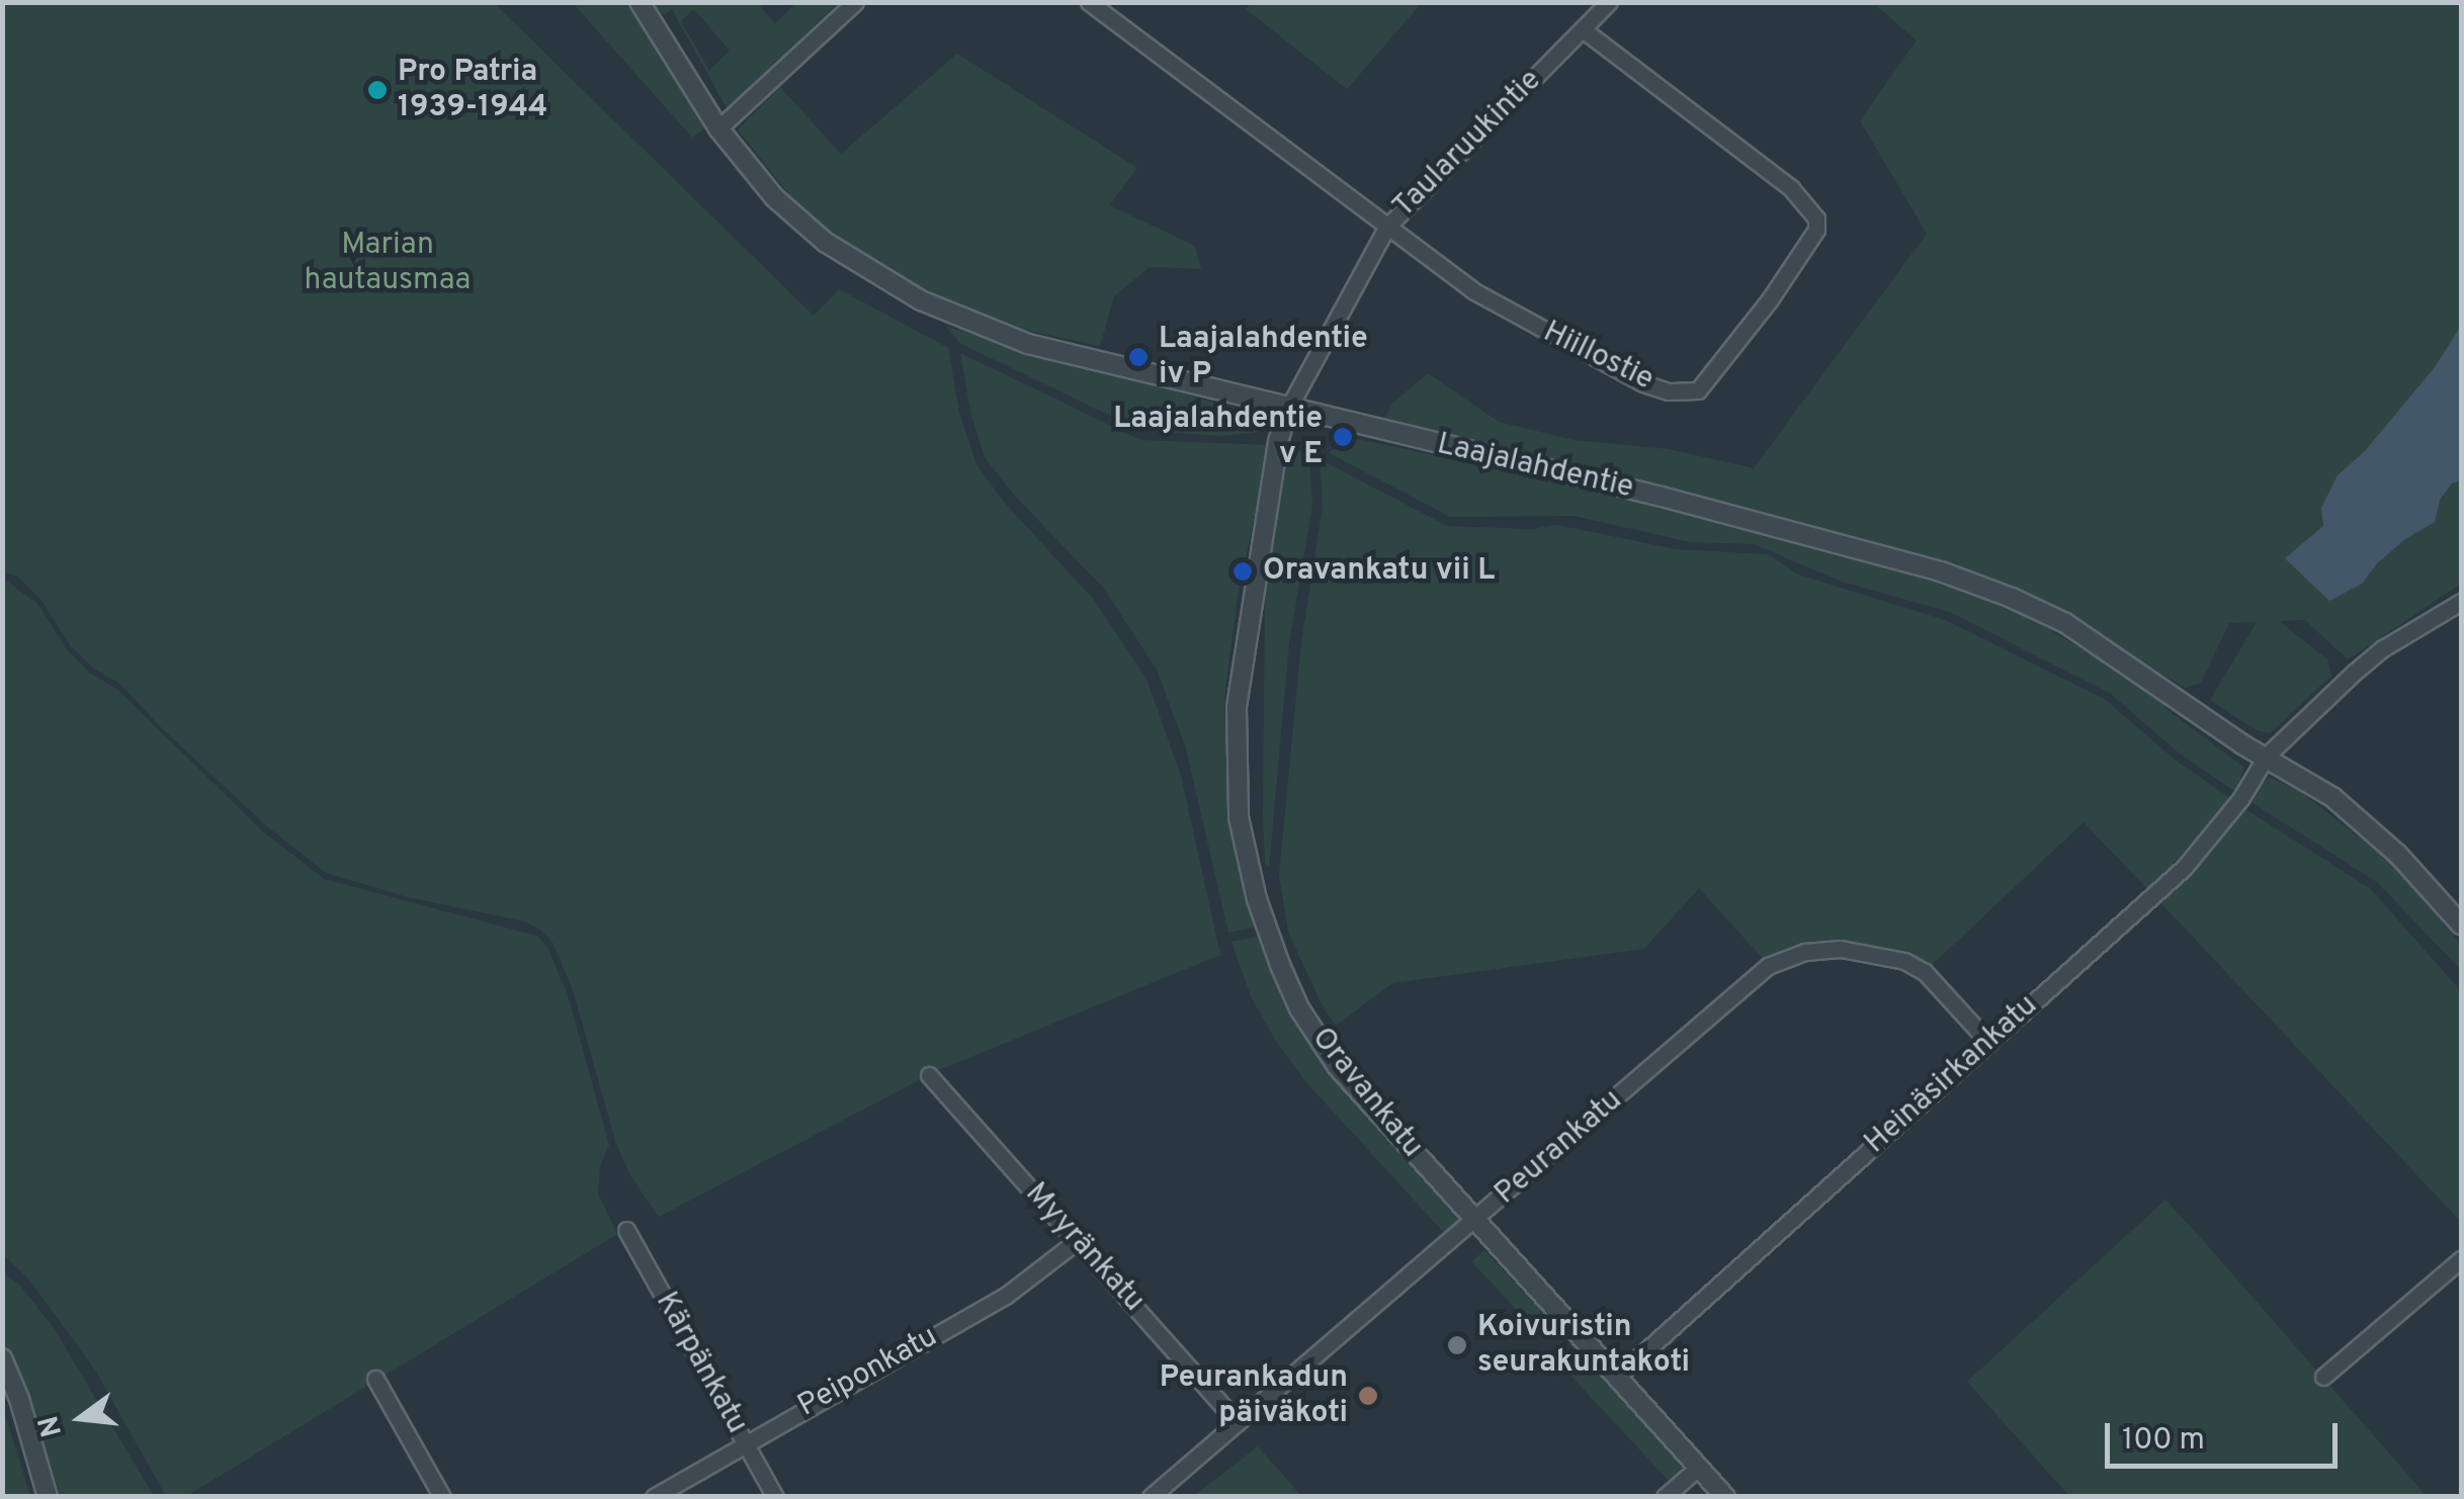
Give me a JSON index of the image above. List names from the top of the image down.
{
  "streets": {
    "street": [
      "Taularuukintie",
      "Hiillostie",
      "Laajalahdentie",
      "Heinäsirkankatu",
      "Oravankatu",
      "Peurankatu",
      "Myyränkatu",
      "Kärpänkatu",
      "Peiponkatu"
    ]
  },
  "crossings": [
    ["Taularuukintie", "Hiillostie"],
    ["Taularuukintie", "Laajalahdentie"],
    ["Taularuukintie", "Oravankatu"],
    ["Laajalahdentie", "Heinäsirkankatu"],
    ["Laajalahdentie", "Oravankatu"],
    ["Heinäsirkankatu", "Oravankatu"],
    ["Heinäsirkankatu", "Peurankatu"],
    ["Oravankatu", "Peurankatu"],
    ["Peurankatu", "Myyränkatu"],
    ["Myyränkatu", "Peiponkatu"],
    ["Kärpänkatu", "Peiponkatu"]
  ],
  "parks": ["Marian hautausmaa"],
  "places": [
    "Pro Patria 1939-1944",
    "Laajalahdentie iv P",
    "Laajalahdentie v E",
    "Oravankatu vii L",
    "Koivuristin seurakuntakoti",
    "Peurankadun päiväkoti"
  ],
  "scale_bar": "100 m",
  "north": "left"
}
